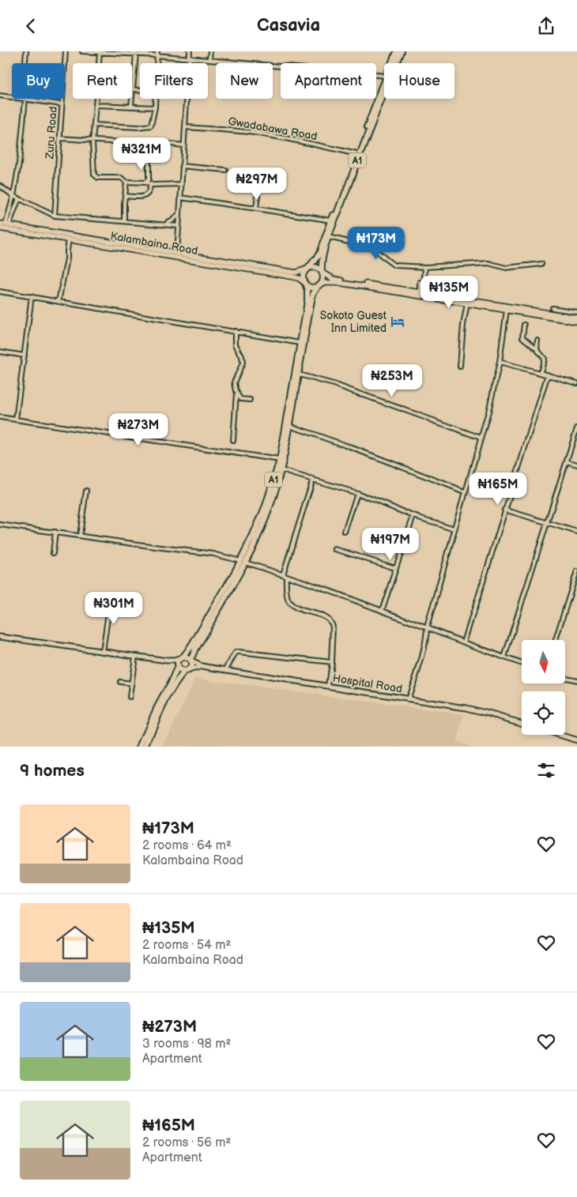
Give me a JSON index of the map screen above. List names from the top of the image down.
{
  "streets": {
    "highway": ["A1"],
    "main road": ["Kalambaina Road"],
    "street": ["Gwadabawa Road", "Zuru Road", "Hospital Road"]
  },
  "crossings": [
    ["Gwadabawa Road", "A1"],
    ["A1", "Kalambaina Road"]
  ],
  "places": {
    "hotel": ["Sokoto Guest Inn Limited"]
  },
  "north": "bottom",
  "page": {
    "header": "Casavia",
    "chip": [
      "Buy",
      "Rent",
      "Filters",
      "New",
      "Apartment",
      "House"
    ],
    "price": [
      "₦321M",
      "₦297M",
      "₦173M",
      "₦135M",
      "₦253M",
      "₦273M",
      "₦165M",
      "₦197M",
      "₦301M"
    ],
    "heading": "9 homes",
    "list": [
      {
        "name": "₦173M",
        "note": "2 rooms · 64 m² · Kalambaina Road"
      },
      {
        "name": "₦135M",
        "note": "2 rooms · 54 m² · Kalambaina Road"
      },
      {
        "name": "₦273M",
        "note": "3 rooms · 98 m² · Apartment"
      },
      {
        "name": "₦165M",
        "note": "2 rooms · 56 m² · Apartment"
      }
    ]
  }
}
